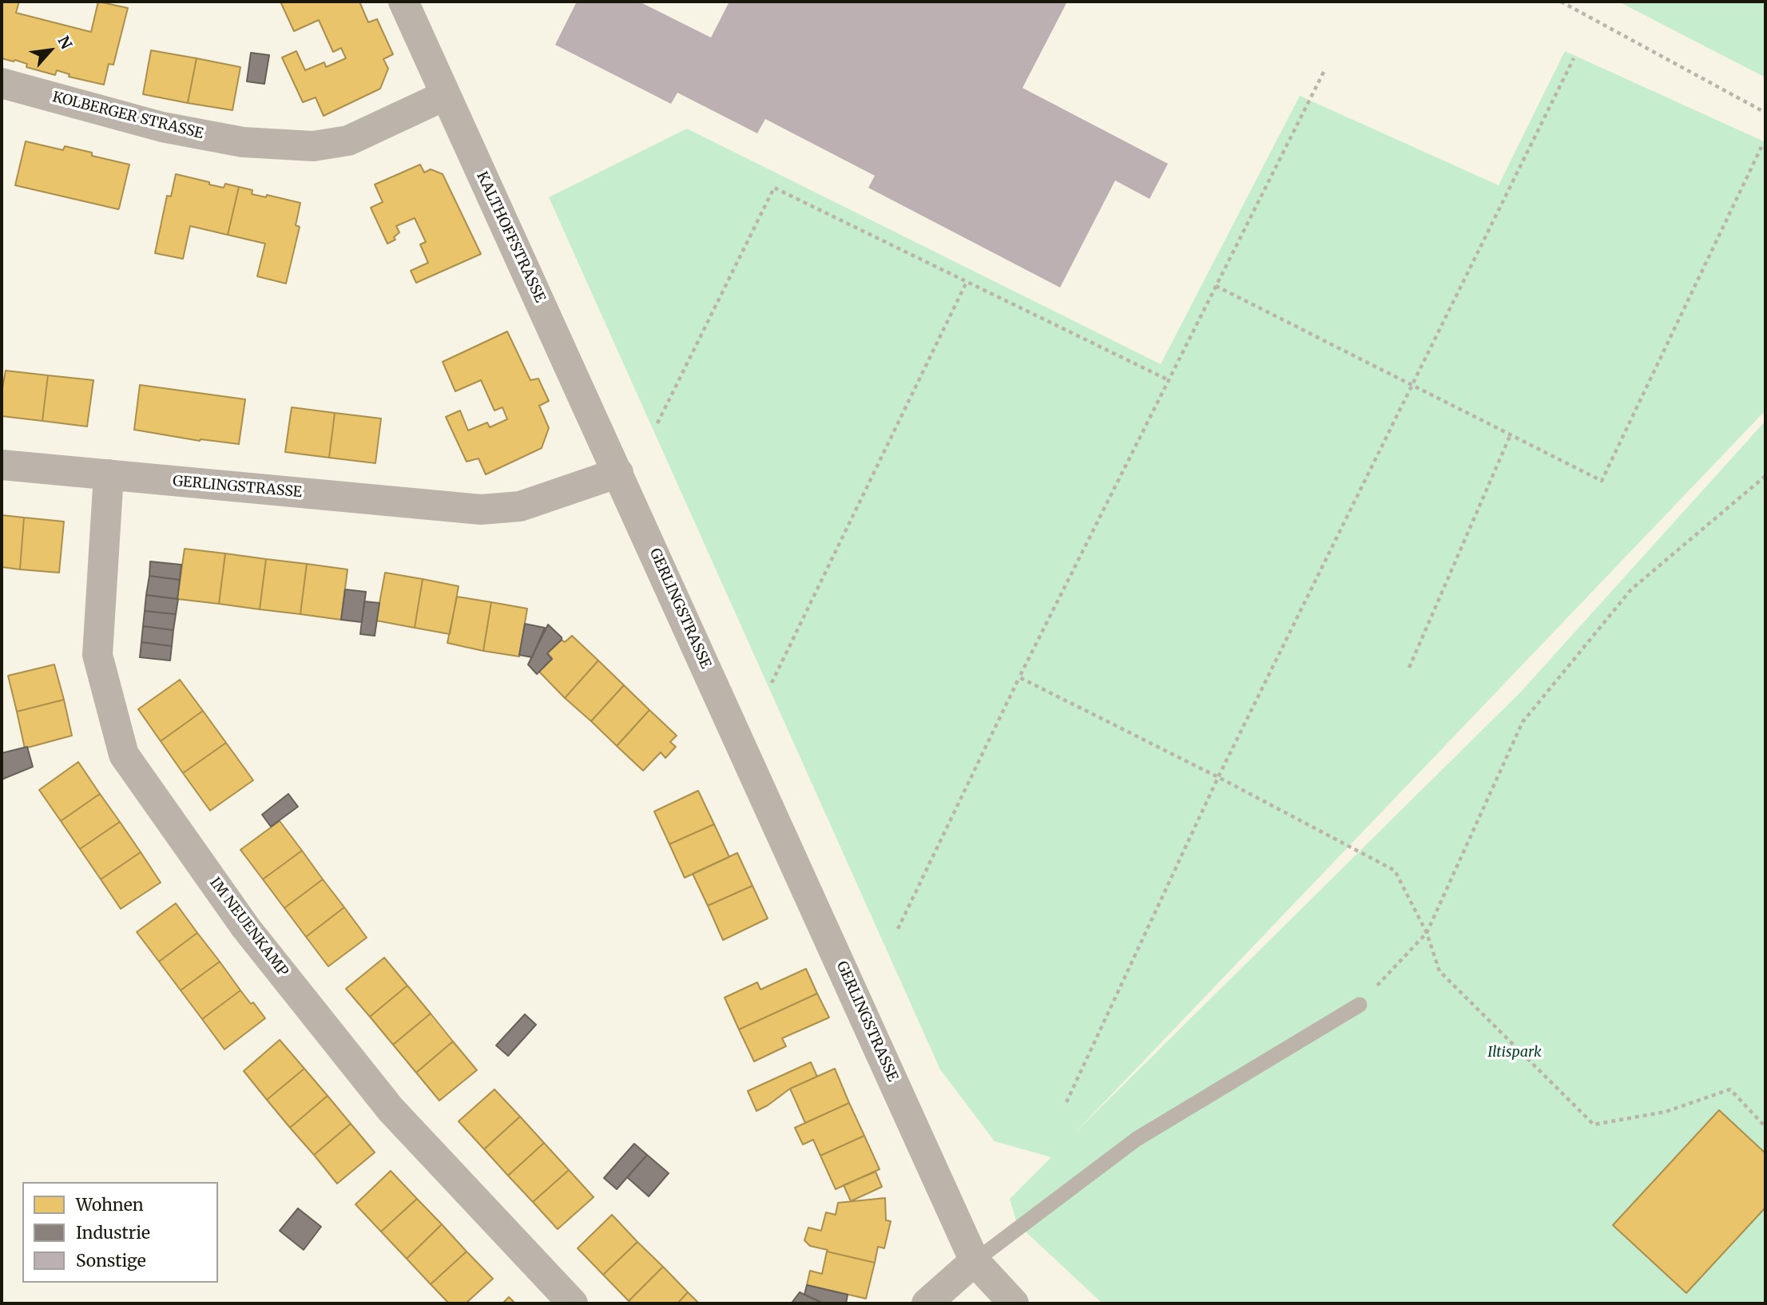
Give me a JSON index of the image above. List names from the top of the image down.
{
  "streets": {
    "street": [
      "KOLBERGER STRASSE",
      "KALTHOFFSTRASSE",
      "GERLINGSTRASSE",
      "IM NEUENKAMP"
    ]
  },
  "crossings": [
    ["KOLBERGER STRASSE", "KALTHOFFSTRASSE"],
    ["KALTHOFFSTRASSE", "GERLINGSTRASSE"],
    ["GERLINGSTRASSE", "IM NEUENKAMP"]
  ],
  "parks": ["Iltispark"],
  "legend": ["Wohnen", "Industrie", "Sonstige"],
  "north": "top right"
}
